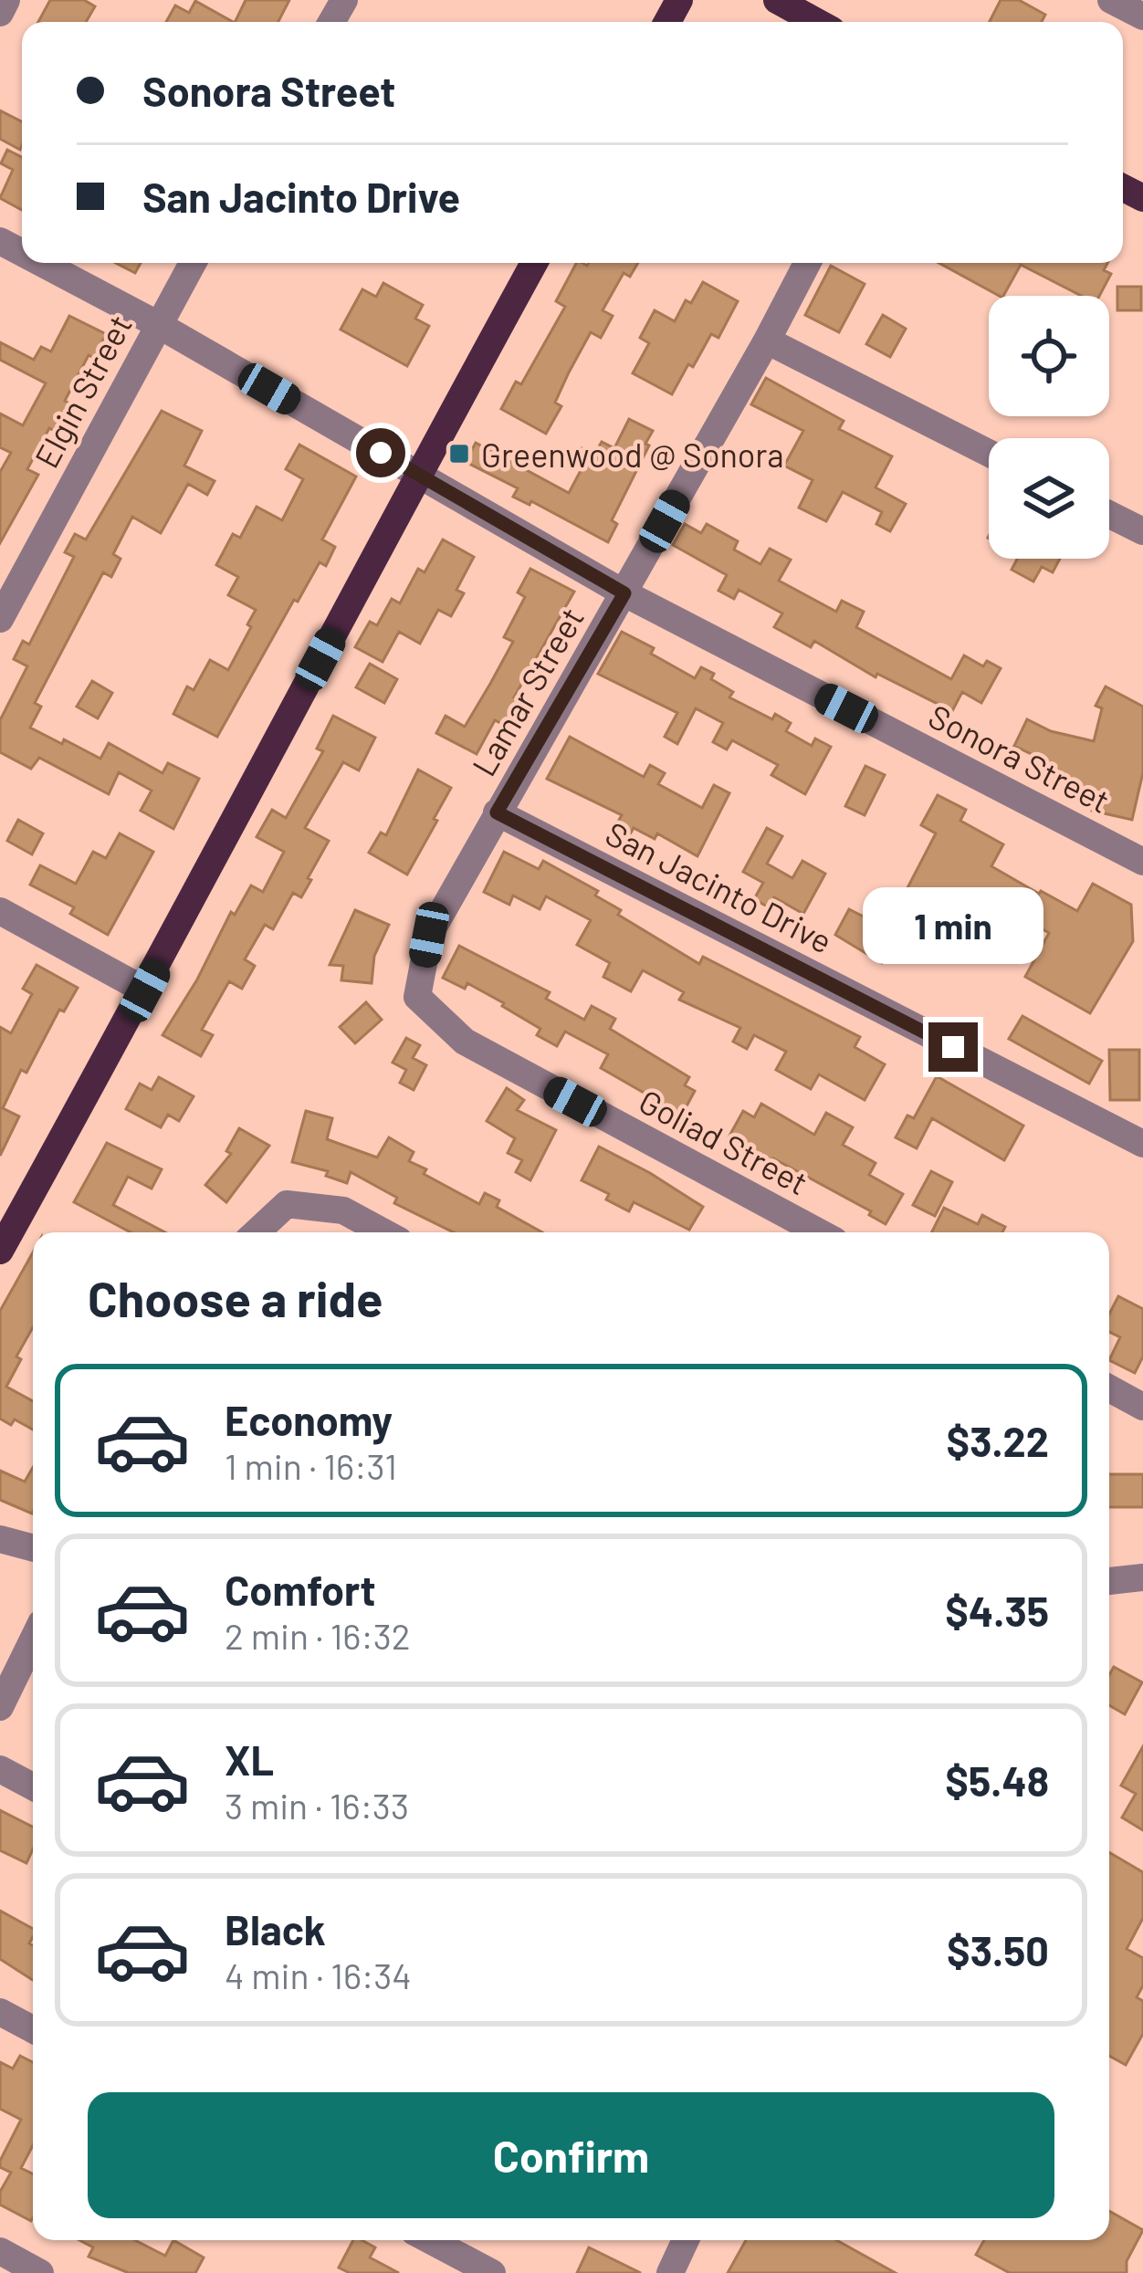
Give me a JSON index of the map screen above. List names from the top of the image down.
{
  "streets": {
    "street": [
      "Elgin Street",
      "Lamar Street",
      "Sonora Street",
      "San Jacinto Drive",
      "Goliad Street"
    ]
  },
  "crossings": [
    ["Elgin Street", "Sonora Street"],
    ["Lamar Street", "Sonora Street"],
    ["Lamar Street", "San Jacinto Drive"],
    ["Lamar Street", "Goliad Street"]
  ],
  "places": {
    "transit": ["Greenwood @ Sonora"]
  },
  "page": {
    "banner": ["Sonora Street", "San Jacinto Drive"],
    "bubble": "1 min",
    "heading": "Choose a ride",
    "list": [
      {
        "name": "Economy",
        "note": "1 min · 16:31",
        "value": "$3.22"
      },
      {
        "name": "Comfort",
        "note": "2 min · 16:32",
        "value": "$4.35"
      },
      {
        "name": "XL",
        "note": "3 min · 16:33",
        "value": "$5.48"
      },
      {
        "name": "Black",
        "note": "4 min · 16:34",
        "value": "$3.50"
      }
    ],
    "buttons": "Confirm"
  }
}
